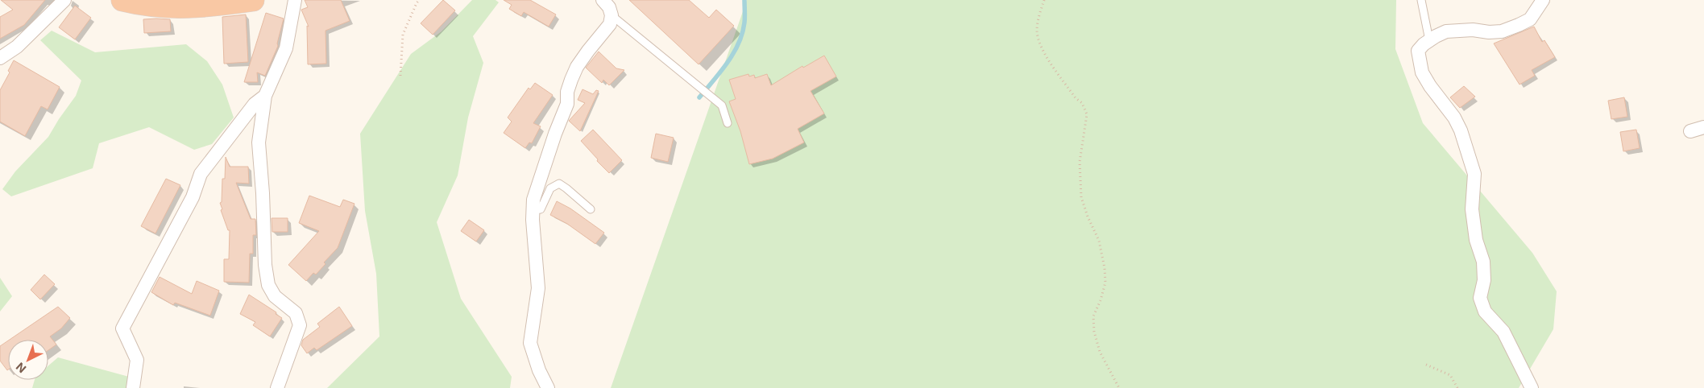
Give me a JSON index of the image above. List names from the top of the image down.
{
  "north": "bottom left"
}
